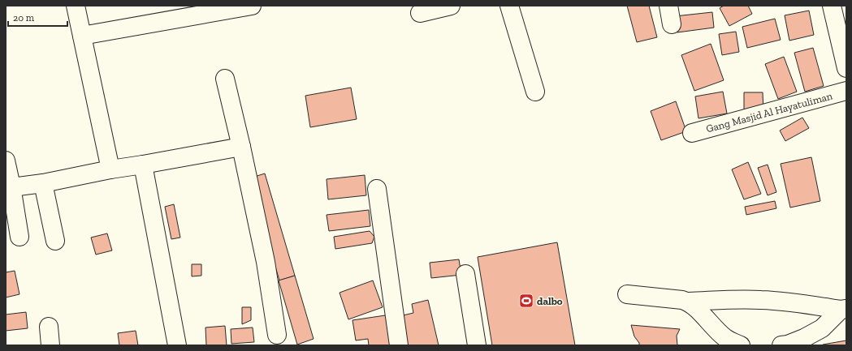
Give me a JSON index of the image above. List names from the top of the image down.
{
  "streets": {
    "street": ["Gang Masjid Al Hayatuliman"]
  },
  "places": {
    "sports": ["dalbo"]
  },
  "scale_bar": "20 m"
}
